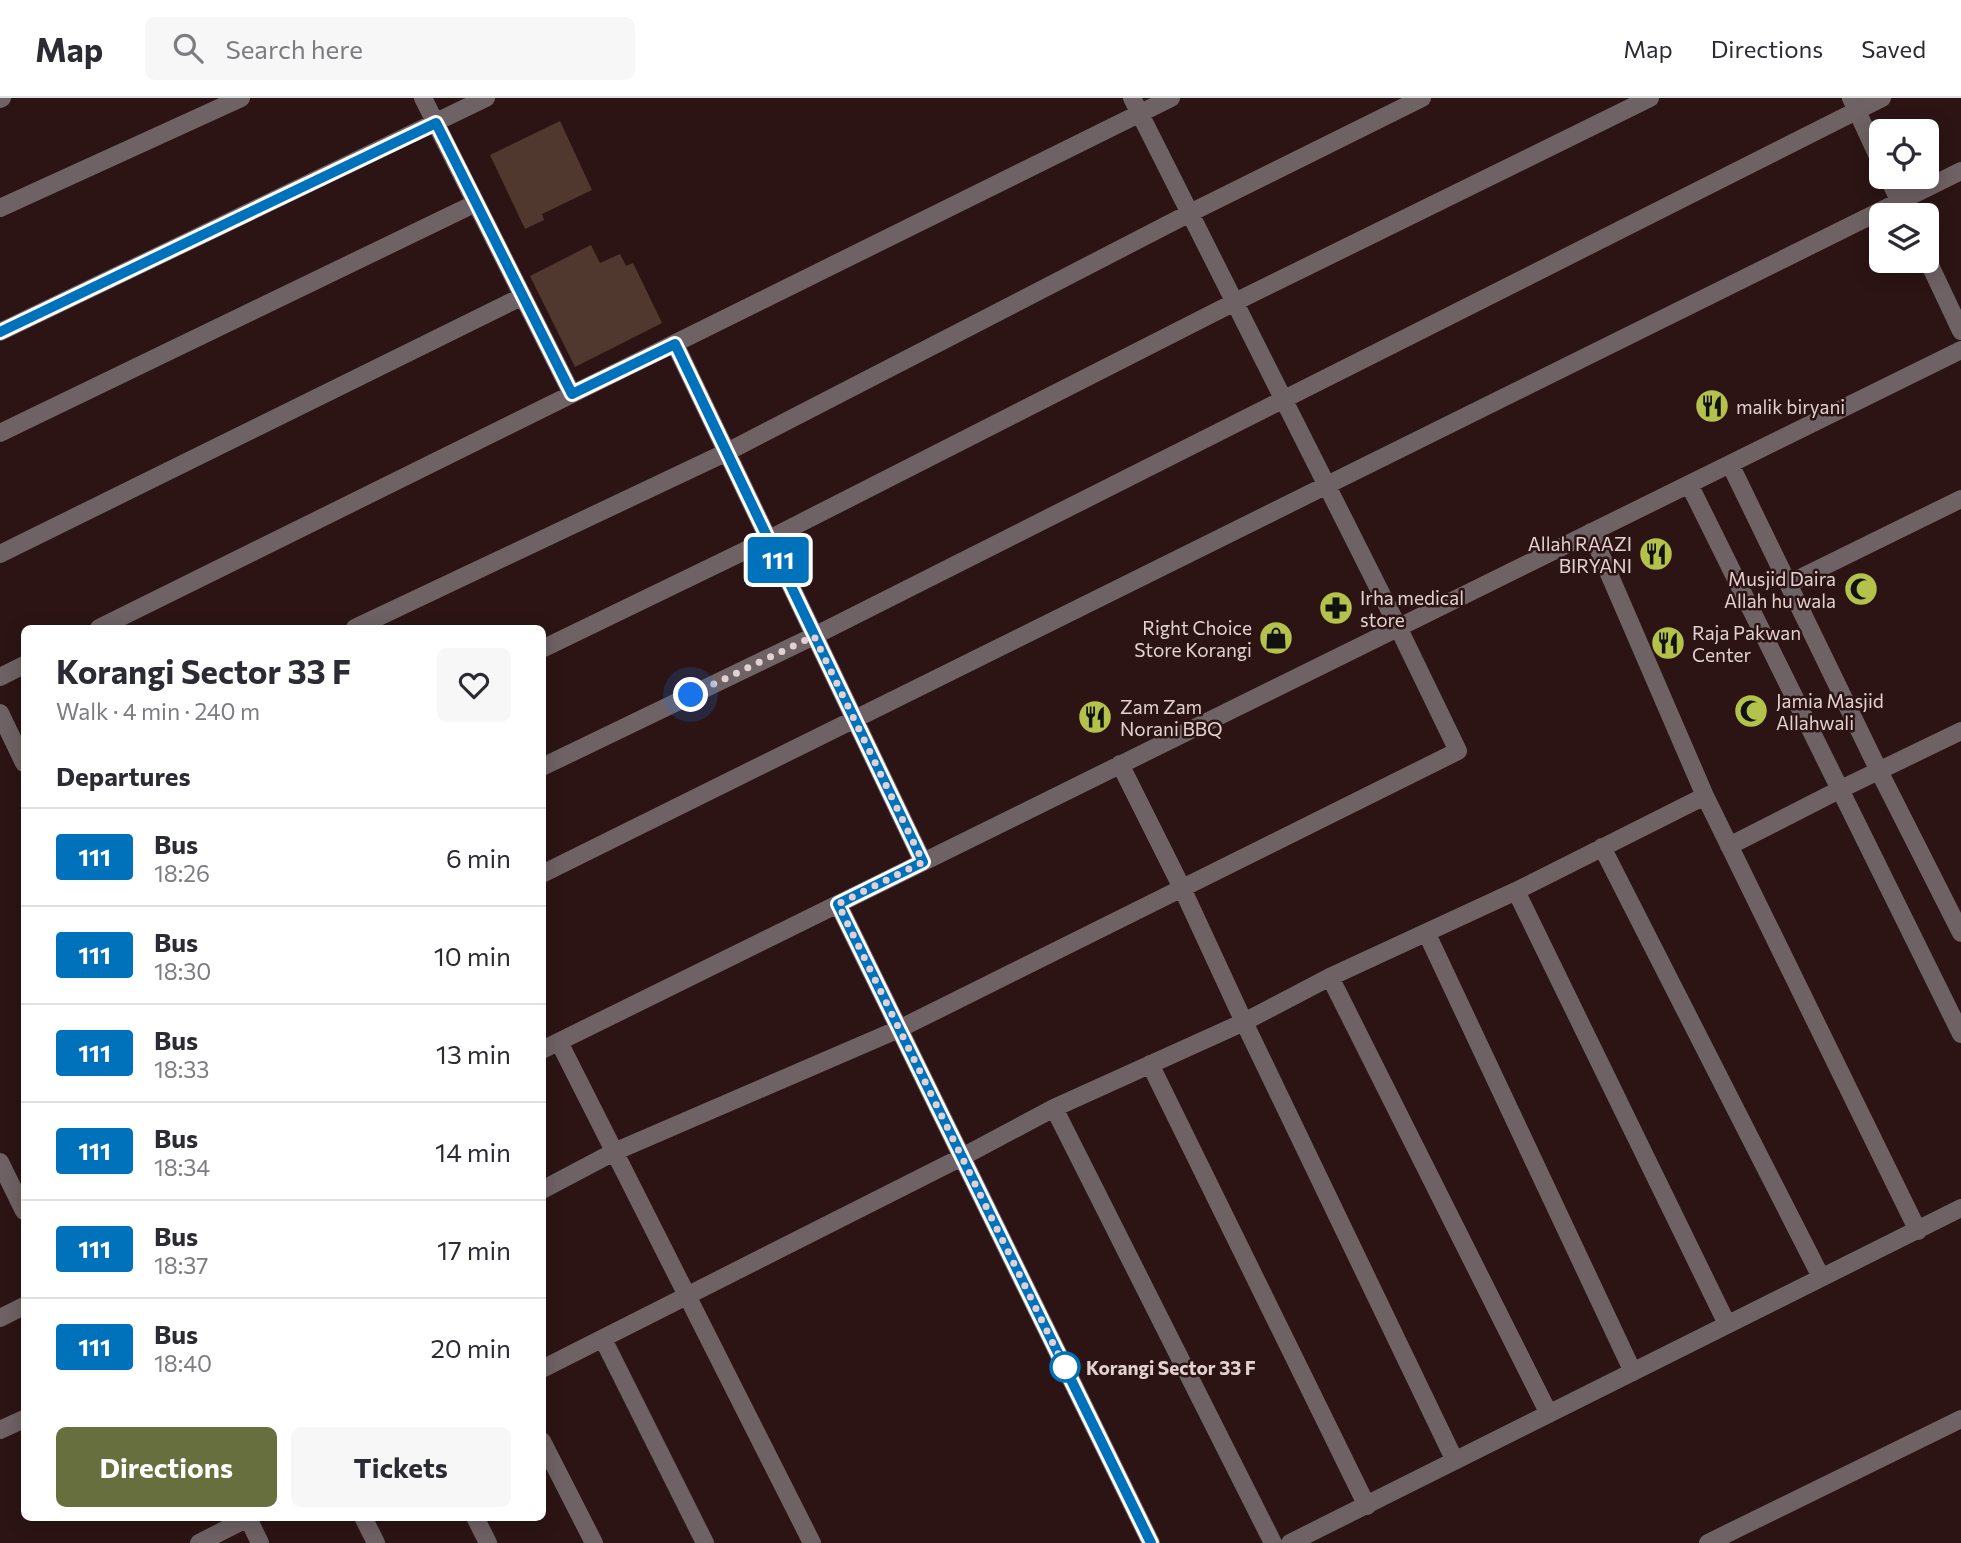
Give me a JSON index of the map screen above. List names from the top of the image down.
{
  "places": {
    "restaurant": [
      "malik biryani",
      "Allah RAAZI BIRYANI",
      "Raja Pakwan Center",
      "Zam Zam Norani BBQ"
    ],
    "mosque": ["Musjid Daira Allah hu wala", "Jamia Masjid Allahwali"],
    "pharmacy": ["Irha medical store"],
    "shop": ["Right Choice Store Korangi"],
    "other": ["Korangi Sector 33 F"]
  },
  "lines": ["bus line 111"],
  "page": {
    "header": "Map",
    "search": "Search here",
    "nav": ["Map", "Directions", "Saved"],
    "on_map": "111",
    "heading": [
      ["Korangi Sector 33 F", "Walk · 4 min · 240 m"],
      "Departures"
    ],
    "list": [
      {
        "mark": "111",
        "name": "Bus",
        "note": "18:26",
        "value": "6 min"
      },
      {
        "mark": "111",
        "name": "Bus",
        "note": "18:30",
        "value": "10 min"
      },
      {
        "mark": "111",
        "name": "Bus",
        "note": "18:33",
        "value": "13 min"
      },
      {
        "mark": "111",
        "name": "Bus",
        "note": "18:34",
        "value": "14 min"
      },
      {
        "mark": "111",
        "name": "Bus",
        "note": "18:37",
        "value": "17 min"
      },
      {
        "mark": "111",
        "name": "Bus",
        "note": "18:40",
        "value": "20 min"
      }
    ],
    "buttons": ["Directions", "Tickets"]
  }
}
